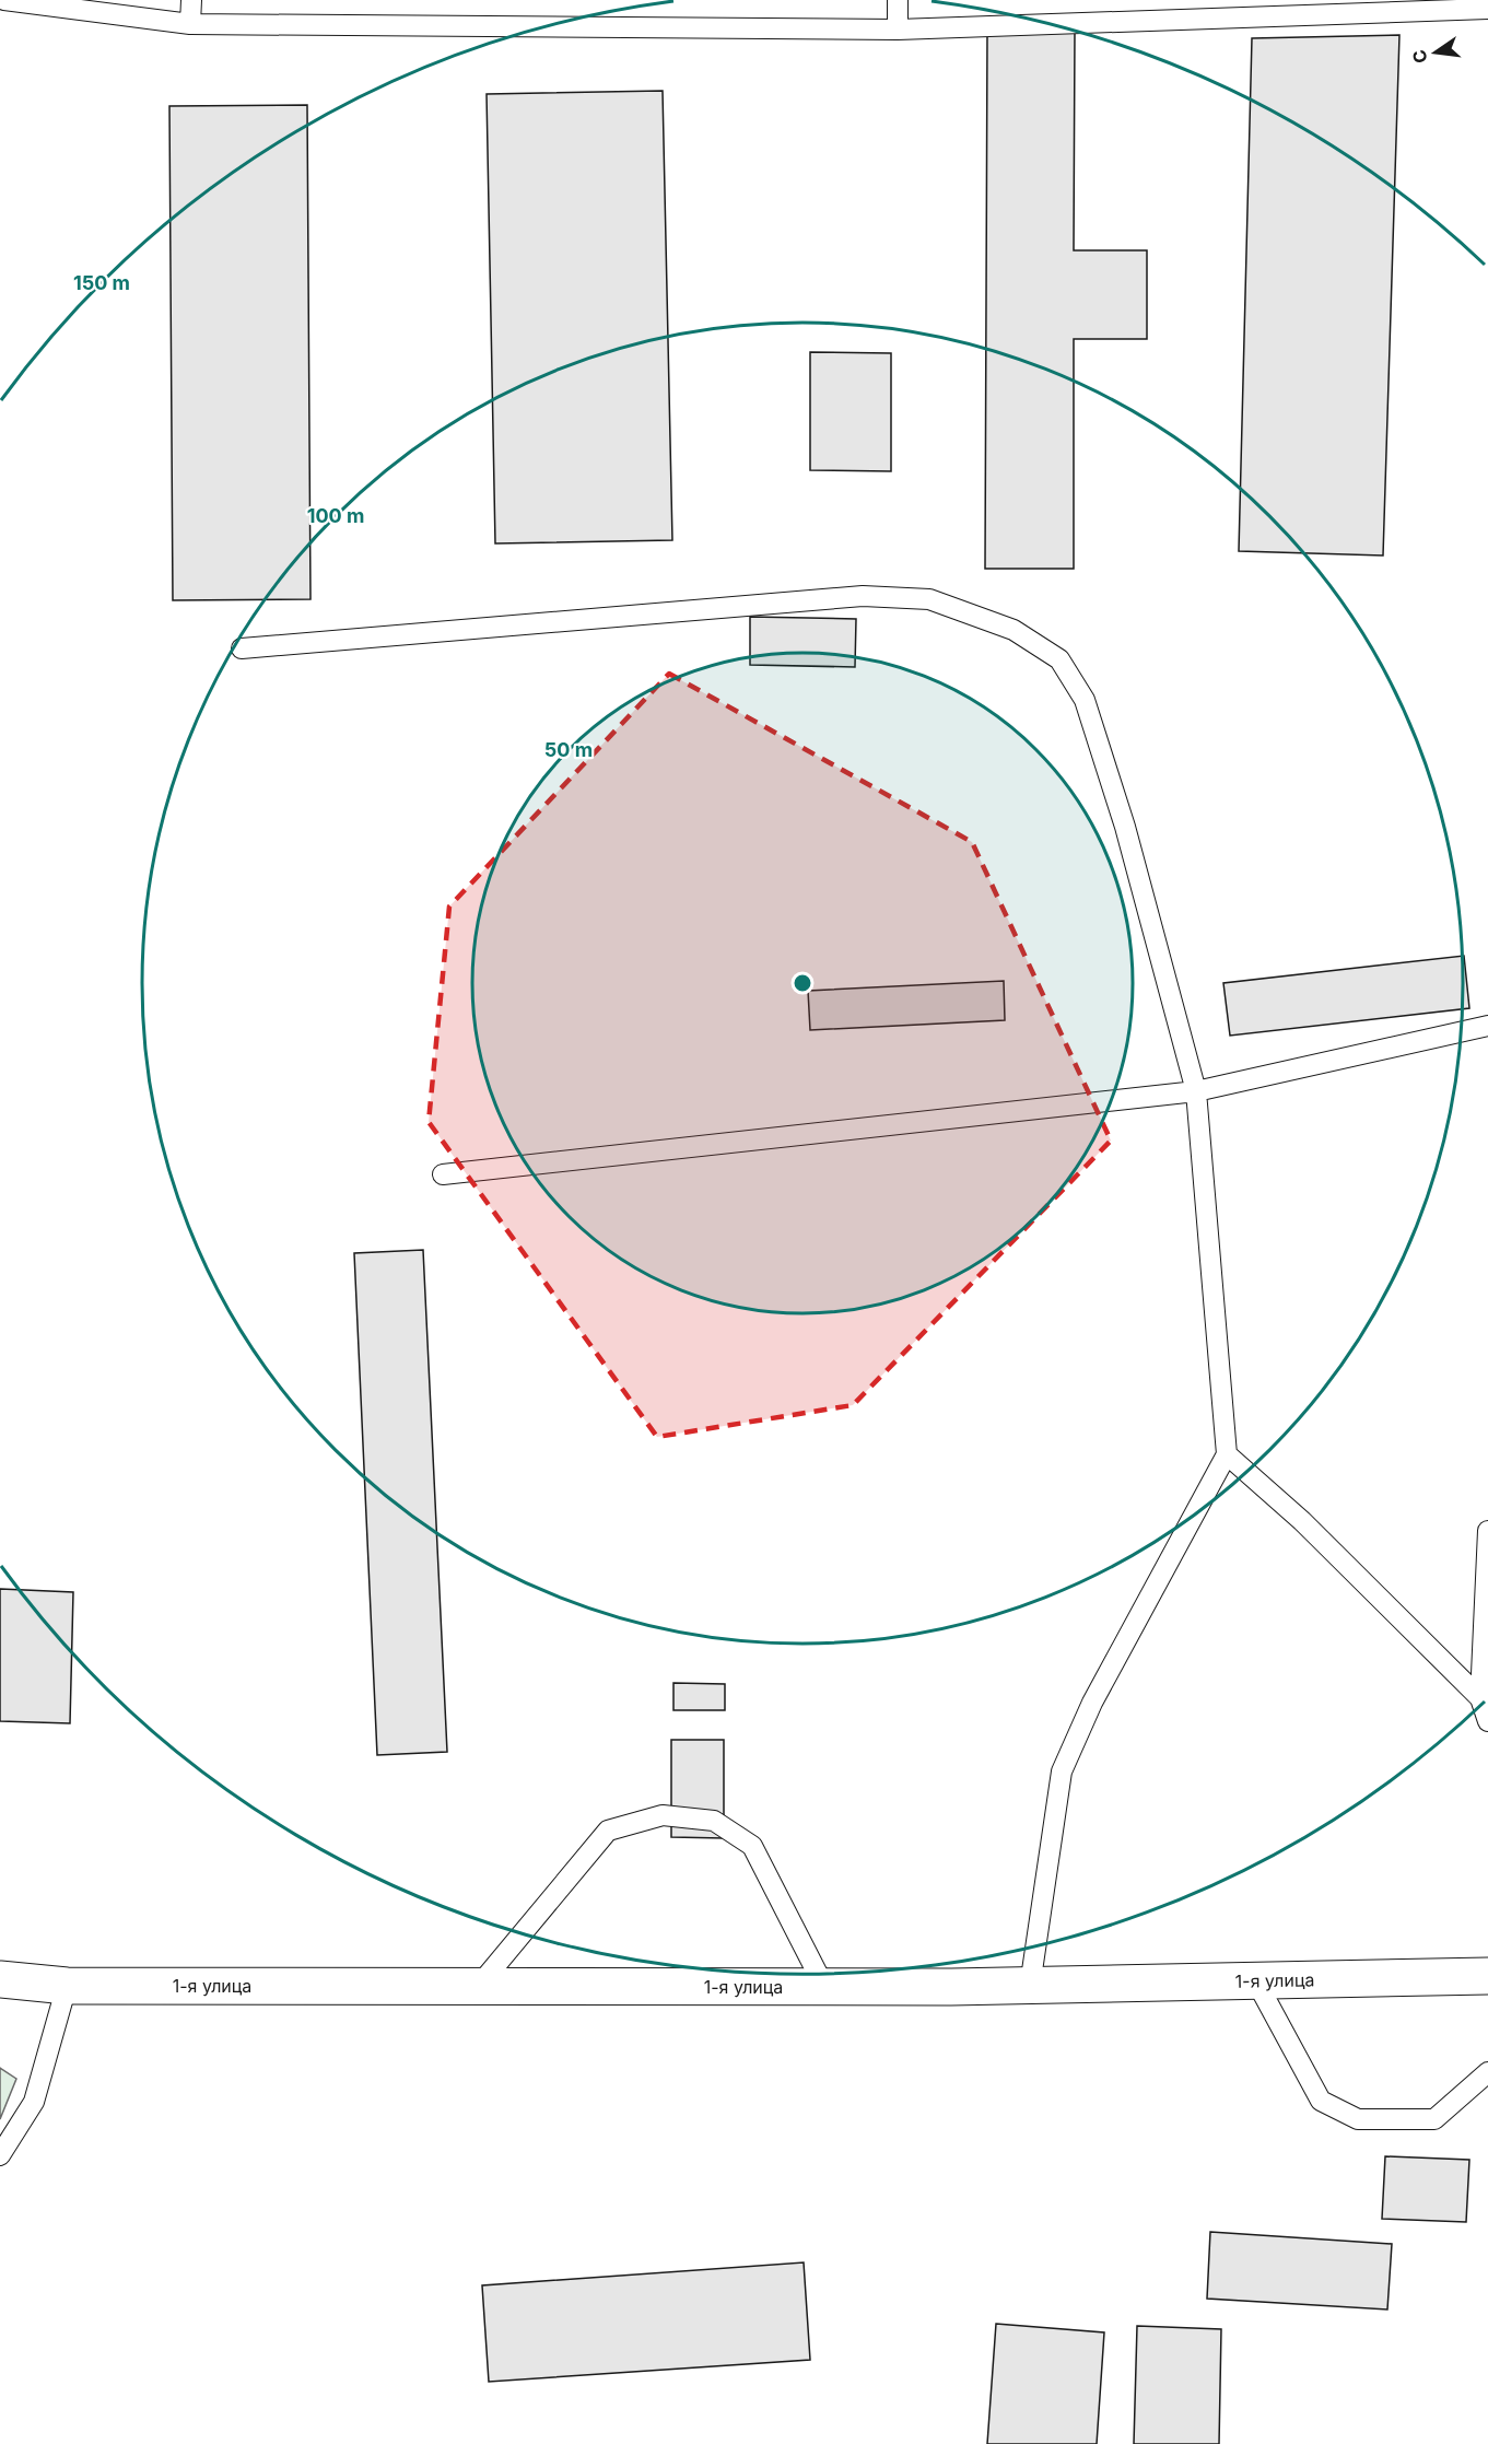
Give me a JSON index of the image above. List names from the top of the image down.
{
  "streets": {
    "main road": ["1-я улица"]
  },
  "north": "left",
  "rings": ["150 m", "100 m", "50 m"]
}
